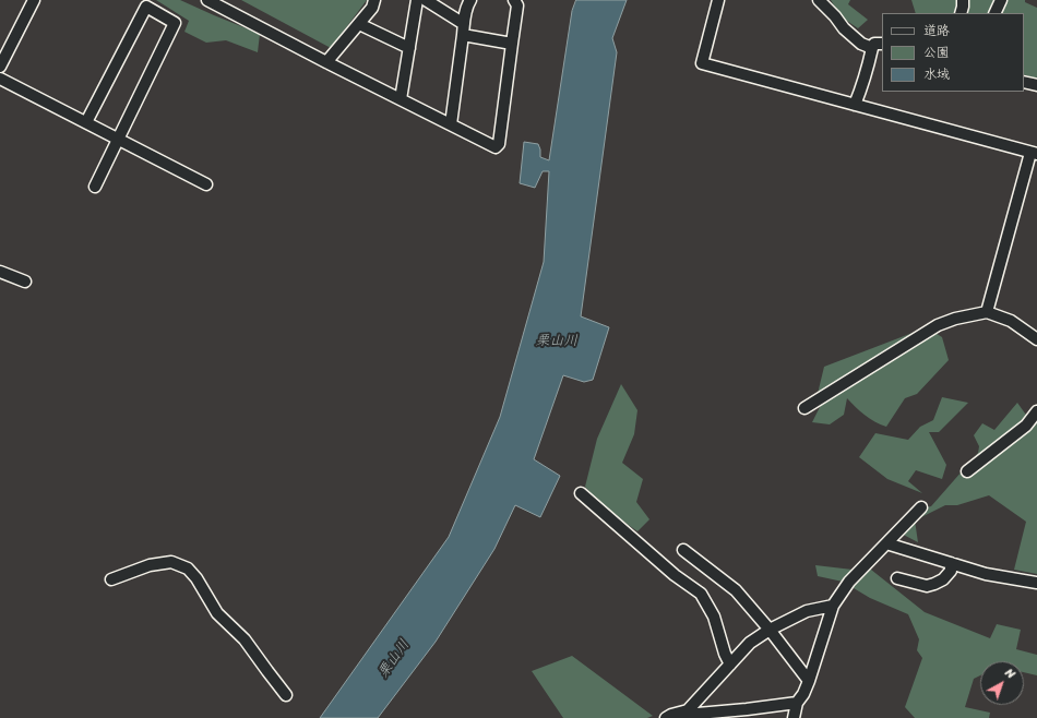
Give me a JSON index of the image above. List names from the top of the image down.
{
  "water": ["栗山川"],
  "legend": ["道路", "公園", "水域"],
  "north": "top right"
}
